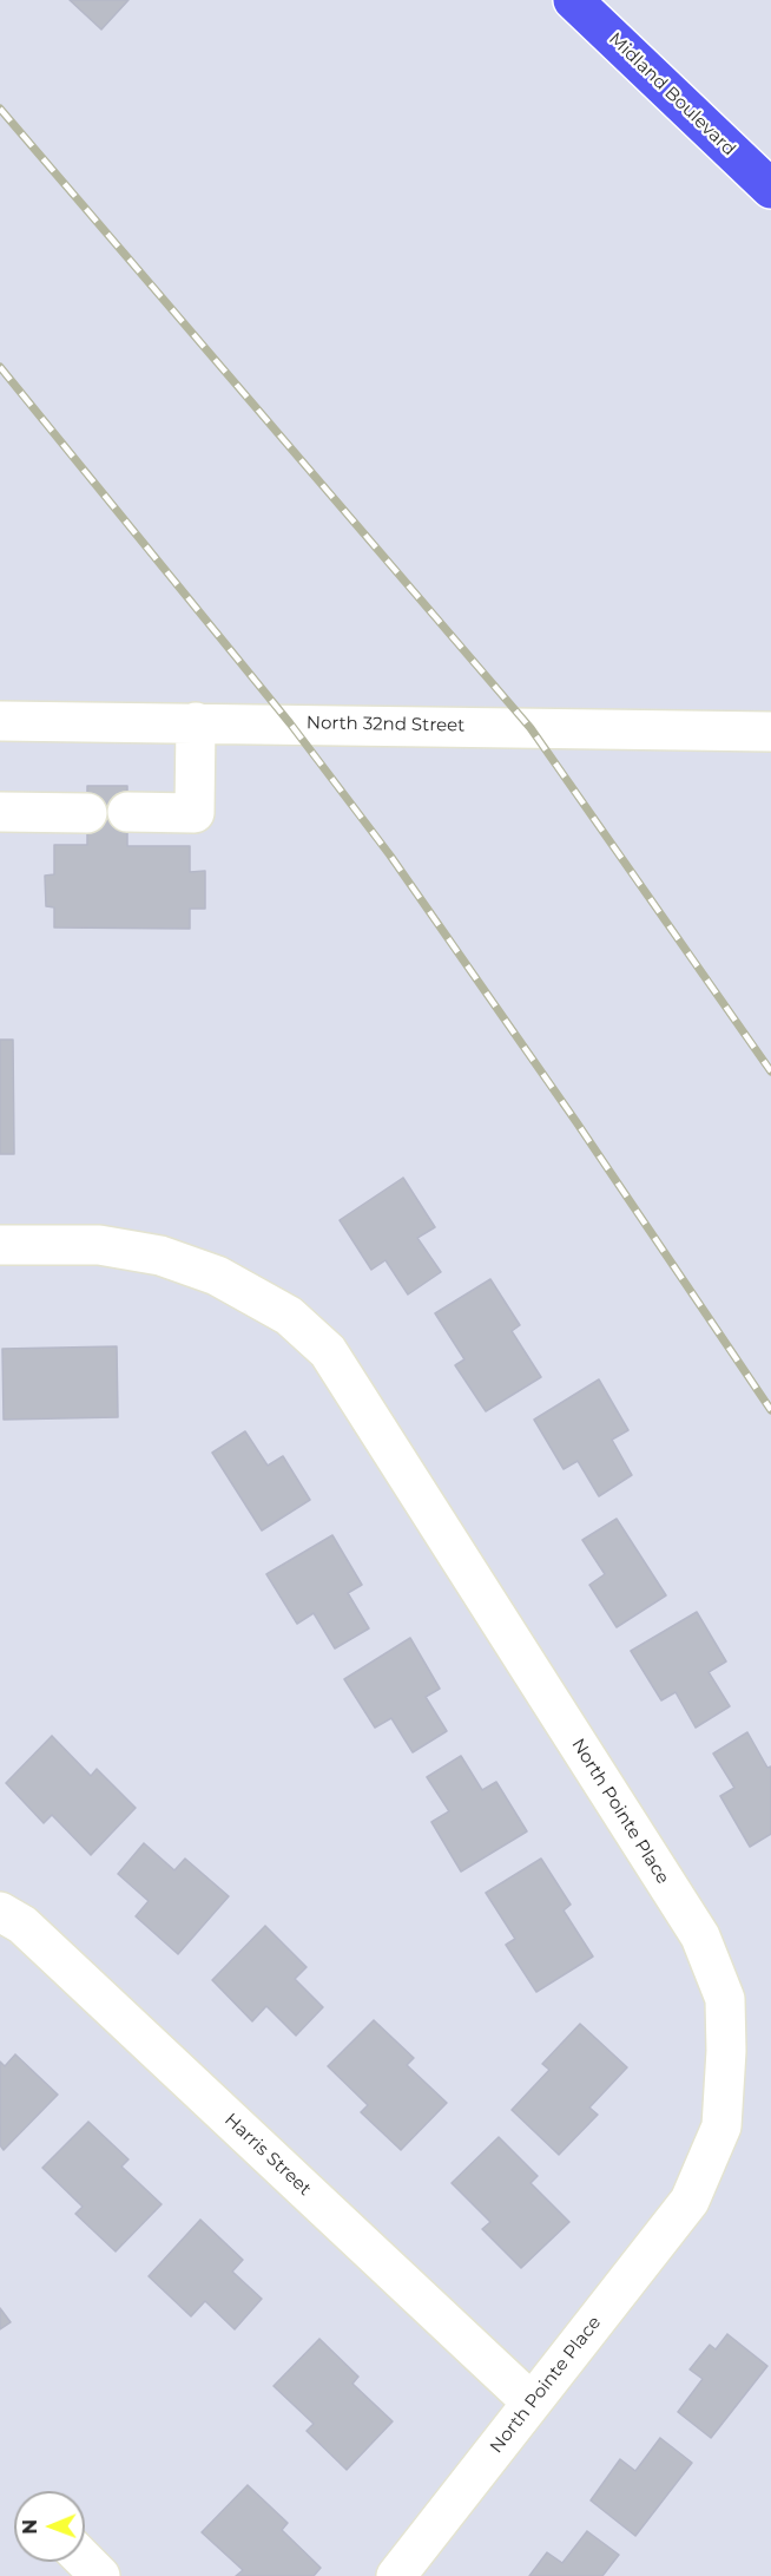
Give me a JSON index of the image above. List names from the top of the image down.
{
  "streets": {
    "main road": ["Midland Boulevard"],
    "street": ["North 32nd Street", "North Pointe Place", "Harris Street"]
  },
  "crossings": [
    ["North Pointe Place", "Harris Street"]
  ],
  "north": "left"
}
